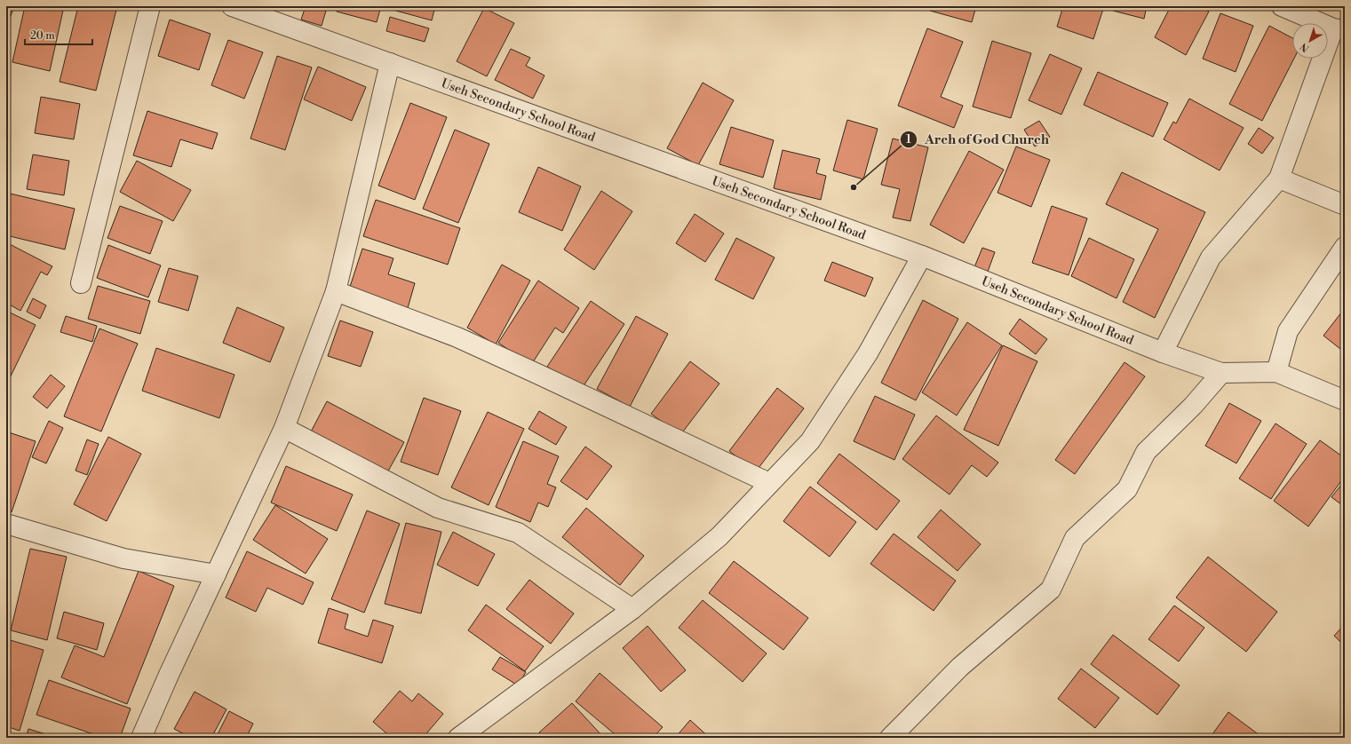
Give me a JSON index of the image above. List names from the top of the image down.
{
  "streets": {
    "street": ["Useh Secondary School Road"]
  },
  "places": ["Arch of God Church"],
  "scale_bar": "20 m",
  "north": "bottom left"
}
